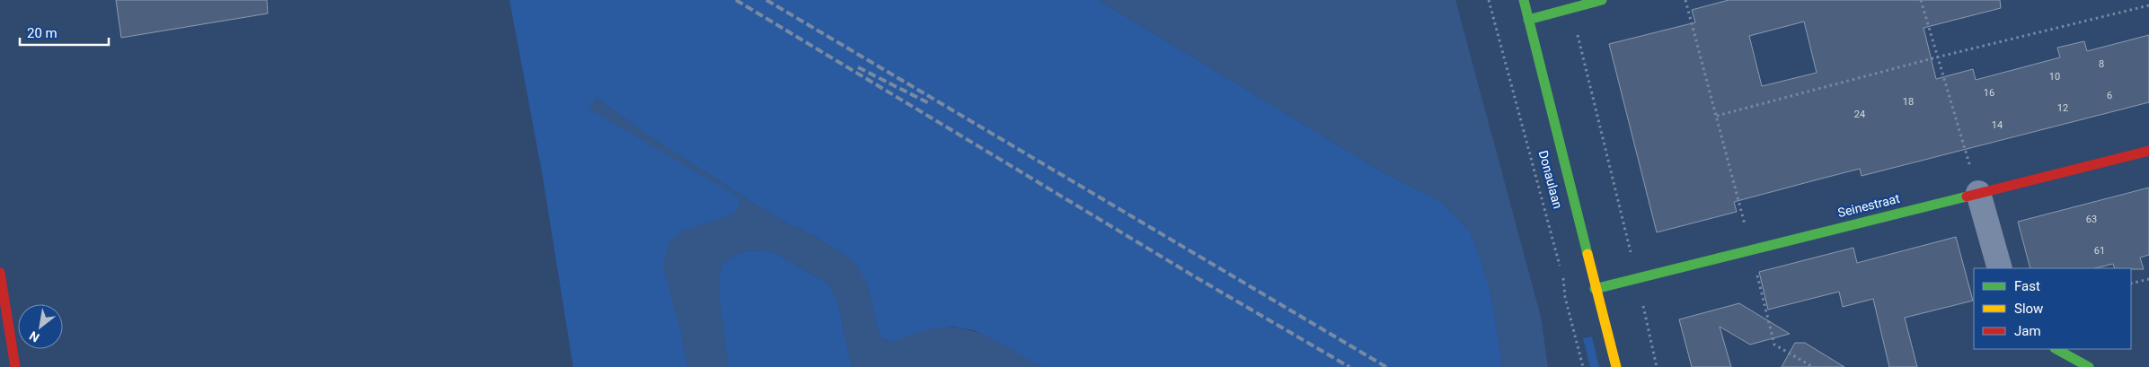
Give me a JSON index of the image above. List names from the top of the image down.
{
  "streets": {
    "street": ["Donaulaan", "Seinestraat"]
  },
  "crossings": [
    ["Donaulaan", "Seinestraat"]
  ],
  "house_numbers": [
    "8",
    "10",
    "16",
    "6",
    "18",
    "12",
    "24",
    "14",
    "63",
    "61"
  ],
  "legend": ["Fast", "Slow", "Jam"],
  "scale_bar": "20 m",
  "north": "bottom left"
}
